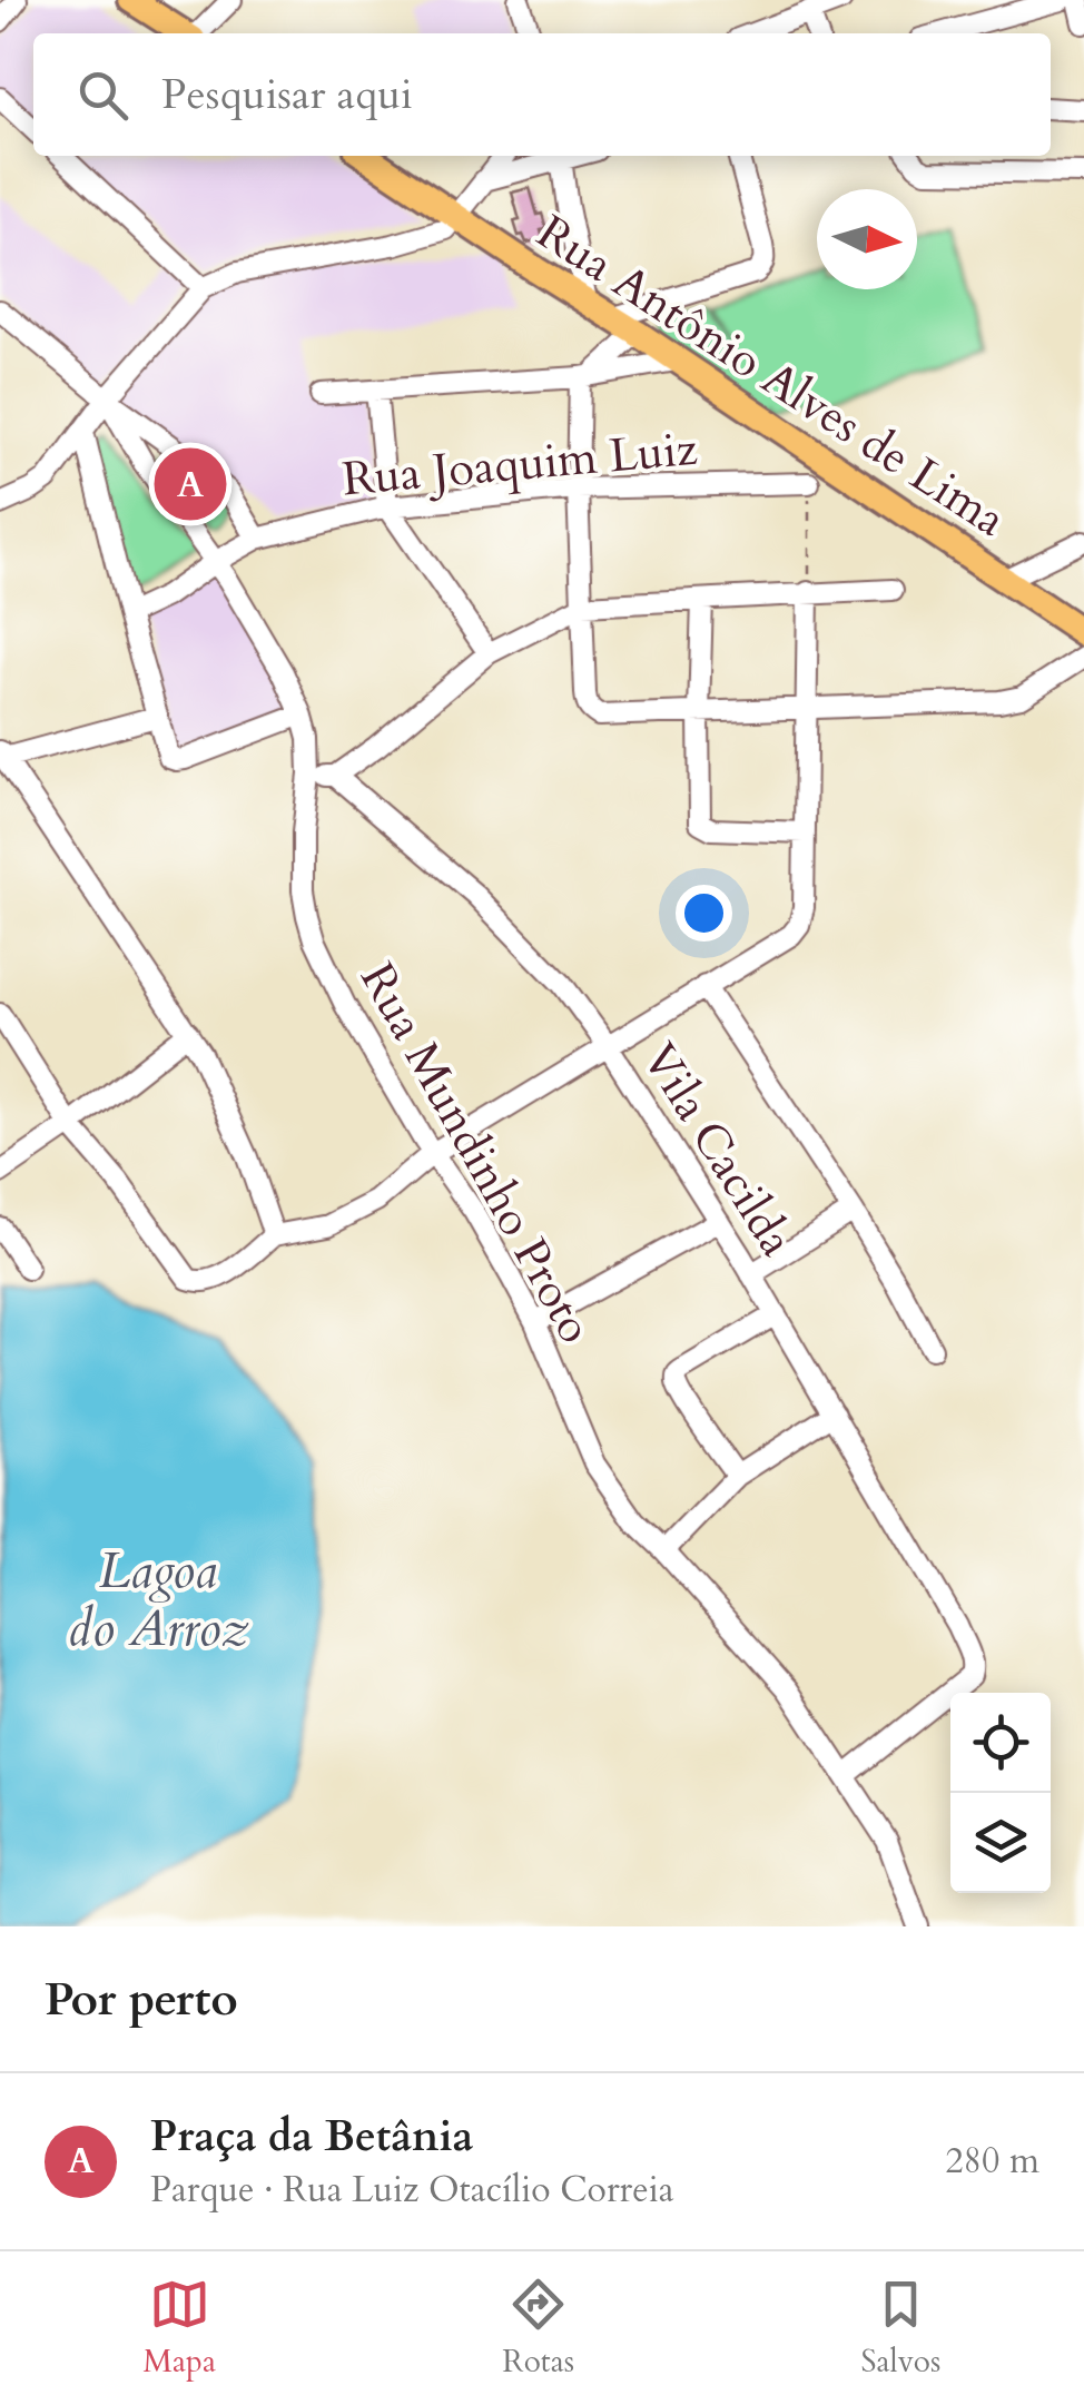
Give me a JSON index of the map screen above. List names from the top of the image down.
{
  "streets": {
    "main road": ["Rua Antônio Alves de Lima"],
    "street": ["Rua Joaquim Luiz", "Vila Cacilda", "Rua Mundinho Proto"]
  },
  "crossings": [
    ["Rua Joaquim Luiz", "Rua Mundinho Proto"],
    ["Vila Cacilda", "Rua Mundinho Proto"]
  ],
  "water": ["Lagoa do Arroz"],
  "north": "right",
  "page": {
    "search": "Pesquisar aqui",
    "pins": "A",
    "heading": "Por perto",
    "list": [
      {
        "mark": "A",
        "name": "Praça da Betânia",
        "note": "Parque · Rua Luiz Otacílio Correia",
        "value": "280 m"
      }
    ],
    "nav": ["Mapa", "Rotas", "Salvos"]
  }
}
